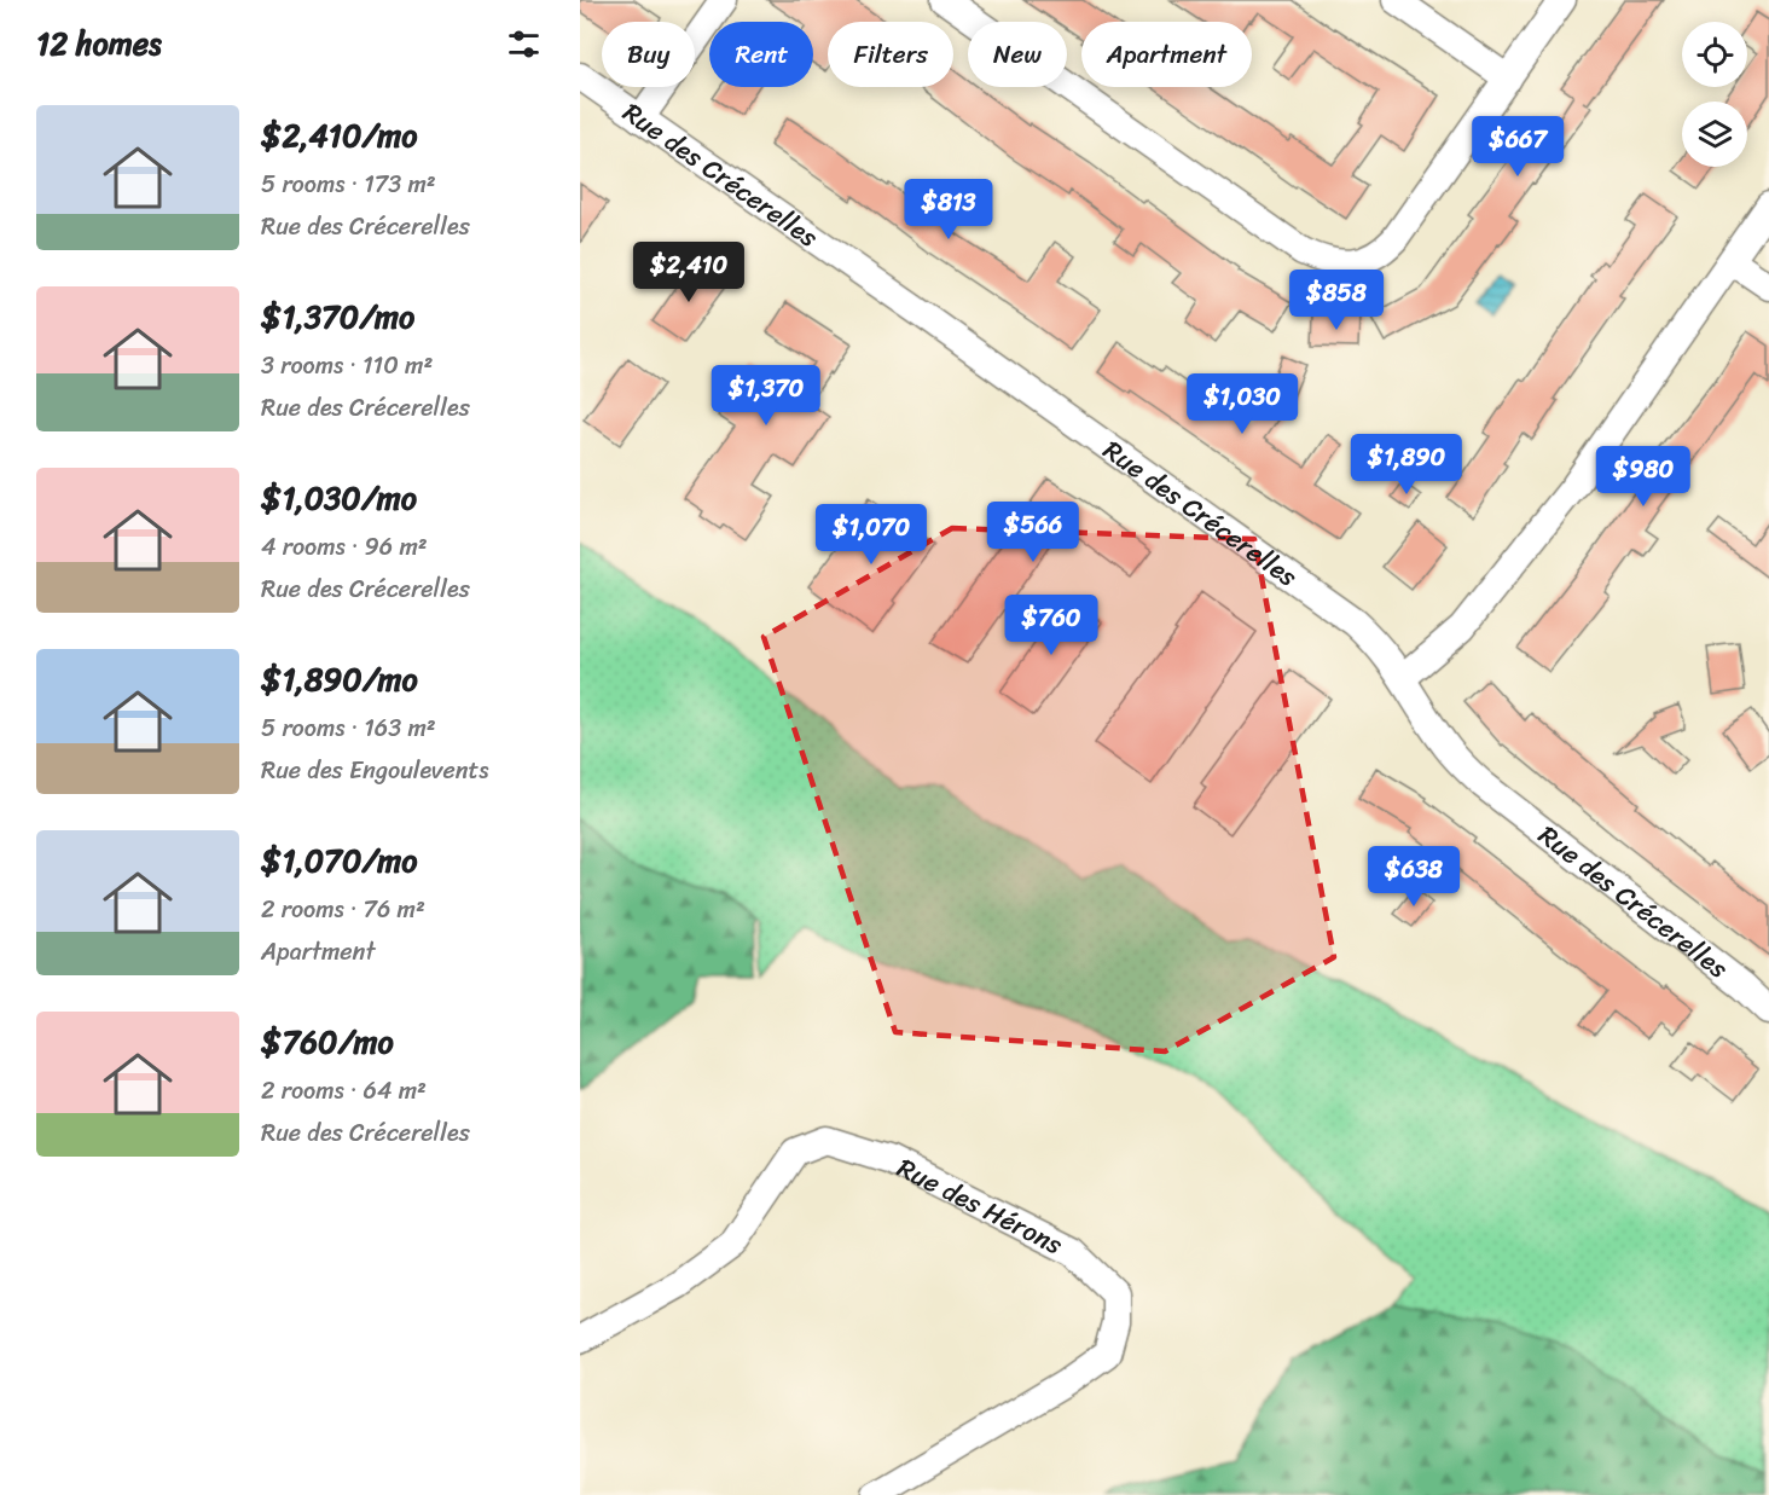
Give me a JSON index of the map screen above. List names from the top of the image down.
{
  "streets": {
    "street": ["Rue des Crécerelles", "Rue des Hérons"]
  },
  "page": {
    "heading": "12 homes",
    "chip": [
      "Buy",
      "Rent",
      "Filters",
      "New",
      "Apartment"
    ],
    "list": [
      {
        "name": "$2,410/mo",
        "note": "5 rooms · 173 m² · Rue des Crécerelles"
      },
      {
        "name": "$1,370/mo",
        "note": "3 rooms · 110 m² · Rue des Crécerelles"
      },
      {
        "name": "$1,030/mo",
        "note": "4 rooms · 96 m² · Rue des Crécerelles"
      },
      {
        "name": "$1,890/mo",
        "note": "5 rooms · 163 m² · Rue des Engoulevents"
      },
      {
        "name": "$1,070/mo",
        "note": "2 rooms · 76 m² · Apartment"
      },
      {
        "name": "$760/mo",
        "note": "2 rooms · 64 m² · Rue des Crécerelles"
      }
    ],
    "price": [
      "$667",
      "$813",
      "$2,410",
      "$858",
      "$1,370",
      "$1,030",
      "$1,890",
      "$980",
      "$566",
      "$1,070",
      "$760",
      "$638"
    ]
  }
}
